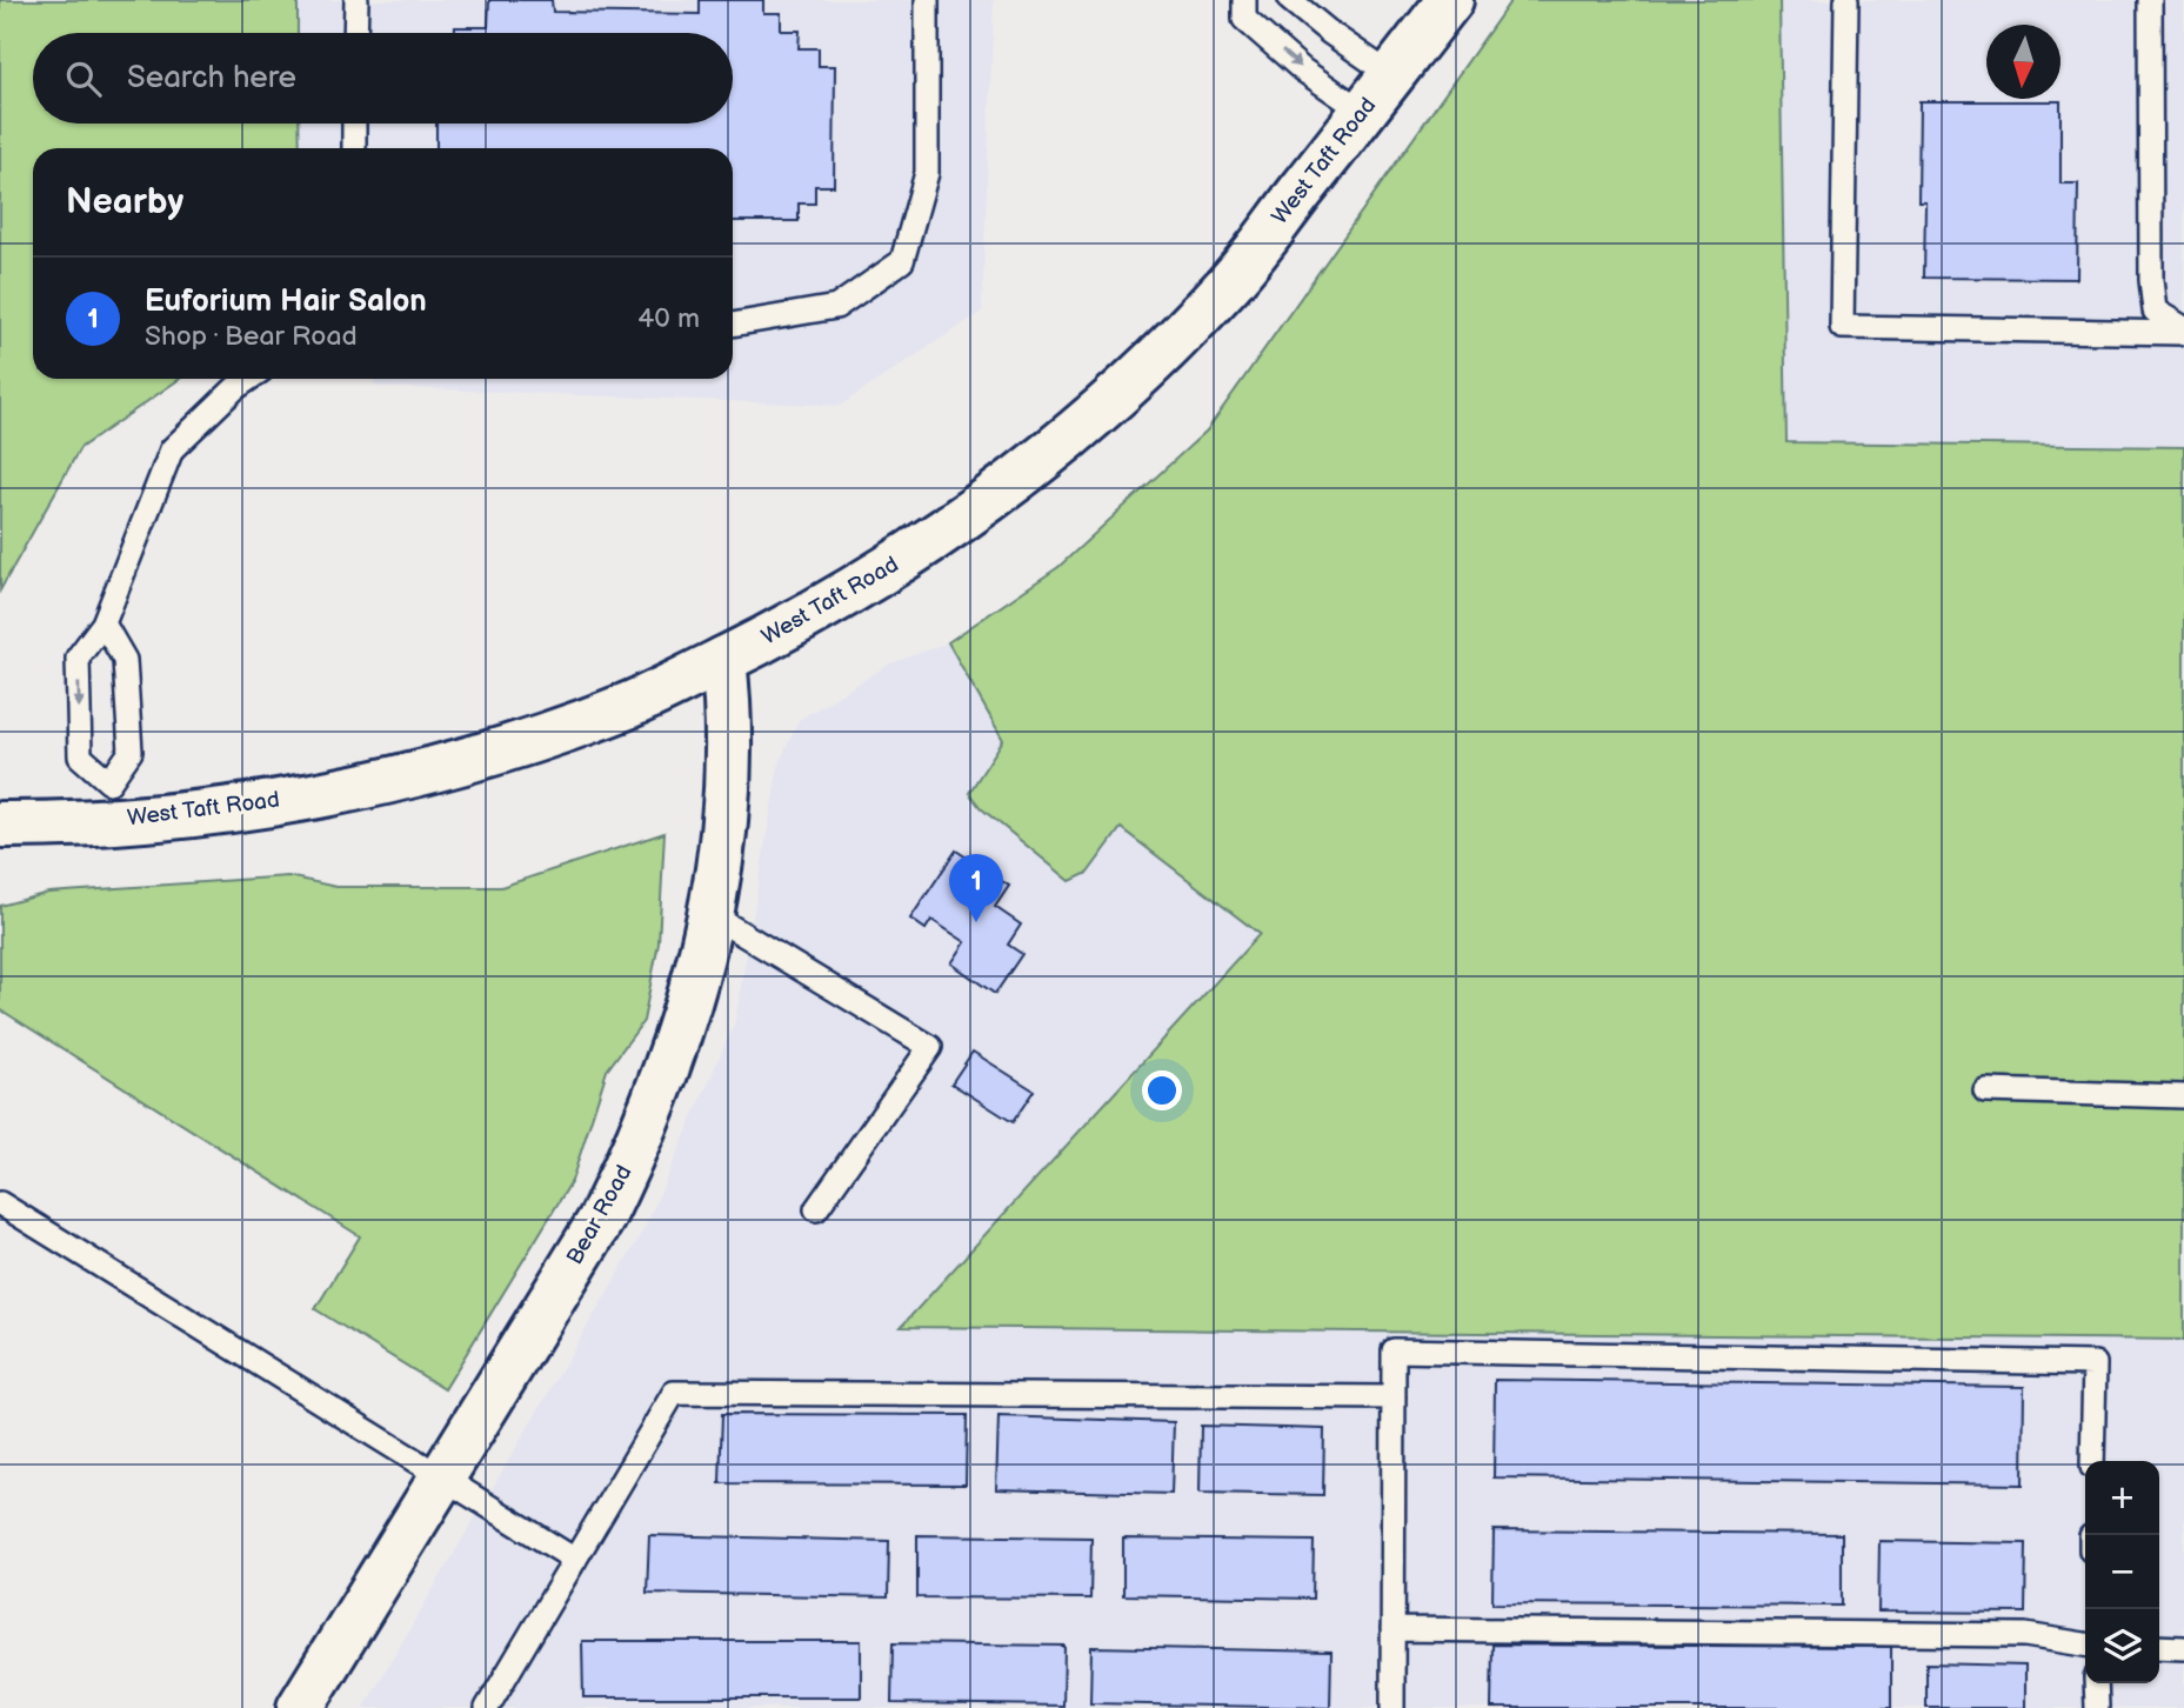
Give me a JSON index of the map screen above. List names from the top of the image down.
{
  "streets": {
    "main road": ["West Taft Road", "Bear Road"]
  },
  "crossings": [
    ["West Taft Road", "Bear Road"]
  ],
  "north": "bottom",
  "page": {
    "search": "Search here",
    "heading": "Nearby",
    "list": [
      {
        "mark": "1",
        "name": "Euforium Hair Salon",
        "note": "Shop · Bear Road",
        "value": "40 m"
      }
    ],
    "pins": "1",
    "map_buttons": ["+", "−"]
  }
}
